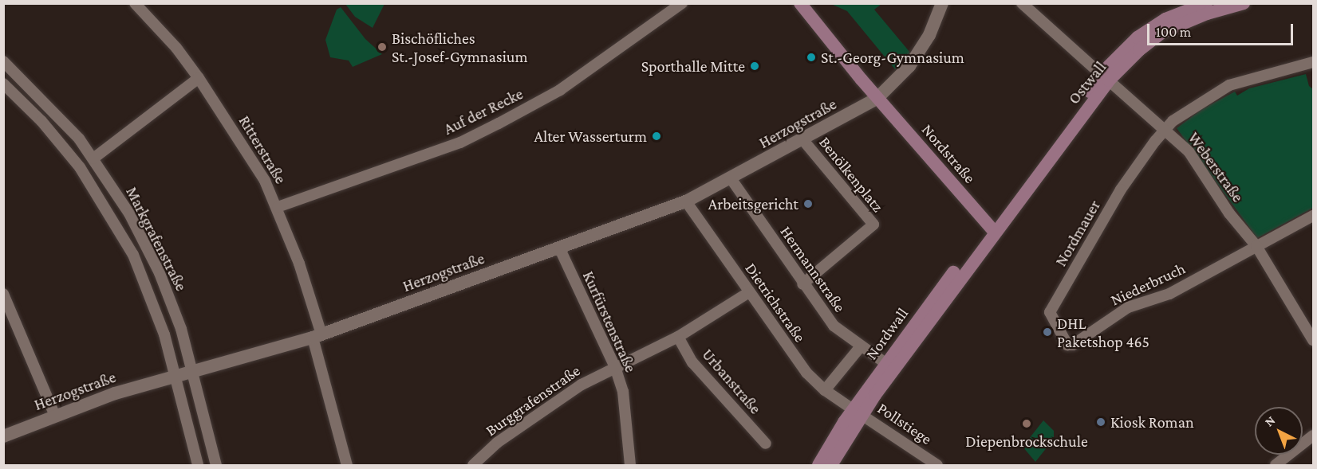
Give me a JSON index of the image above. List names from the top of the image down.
{
  "streets": {
    "main road": ["Ostwall", "Nordstraße", "Nordwall"],
    "street": [
      "Auf der Recke",
      "Herzogstraße",
      "Ritterstraße",
      "Weberstraße",
      "Benölkenplatz",
      "Nordmauer",
      "Markgrafenstraße",
      "Hermannstraße",
      "Niederbruch",
      "Dietrichstraße",
      "Kurfürstenstraße",
      "Urbanstraße",
      "Burggrafenstraße",
      "Pollstiege"
    ]
  },
  "crossings": [
    ["Ostwall", "Nordstraße"],
    ["Ostwall", "Weberstraße"],
    ["Ostwall", "Nordwall"],
    ["Auf der Recke", "Ritterstraße"],
    ["Herzogstraße", "Ritterstraße"],
    ["Herzogstraße", "Nordstraße"],
    ["Herzogstraße", "Benölkenplatz"],
    ["Herzogstraße", "Markgrafenstraße"],
    ["Herzogstraße", "Hermannstraße"],
    ["Herzogstraße", "Dietrichstraße"],
    ["Herzogstraße", "Kurfürstenstraße"],
    ["Nordstraße", "Nordwall"],
    ["Weberstraße", "Nordmauer"],
    ["Weberstraße", "Niederbruch"],
    ["Benölkenplatz", "Hermannstraße"],
    ["Nordmauer", "Niederbruch"],
    ["Hermannstraße", "Nordwall"],
    ["Dietrichstraße", "Nordwall"],
    ["Dietrichstraße", "Pollstiege"],
    ["Kurfürstenstraße", "Burggrafenstraße"],
    ["Nordwall", "Pollstiege"]
  ],
  "places": [
    "Bischöfliches St.-Josef-Gymnasium",
    "St.-Georg-Gymnasium",
    "Sporthalle Mitte",
    "Alter Wasserturm",
    "Arbeitsgericht",
    "DHL Paketshop 465",
    "Kiosk Roman",
    "Diepenbrockschule"
  ],
  "scale_bar": "100 m",
  "north": "top left"
}
